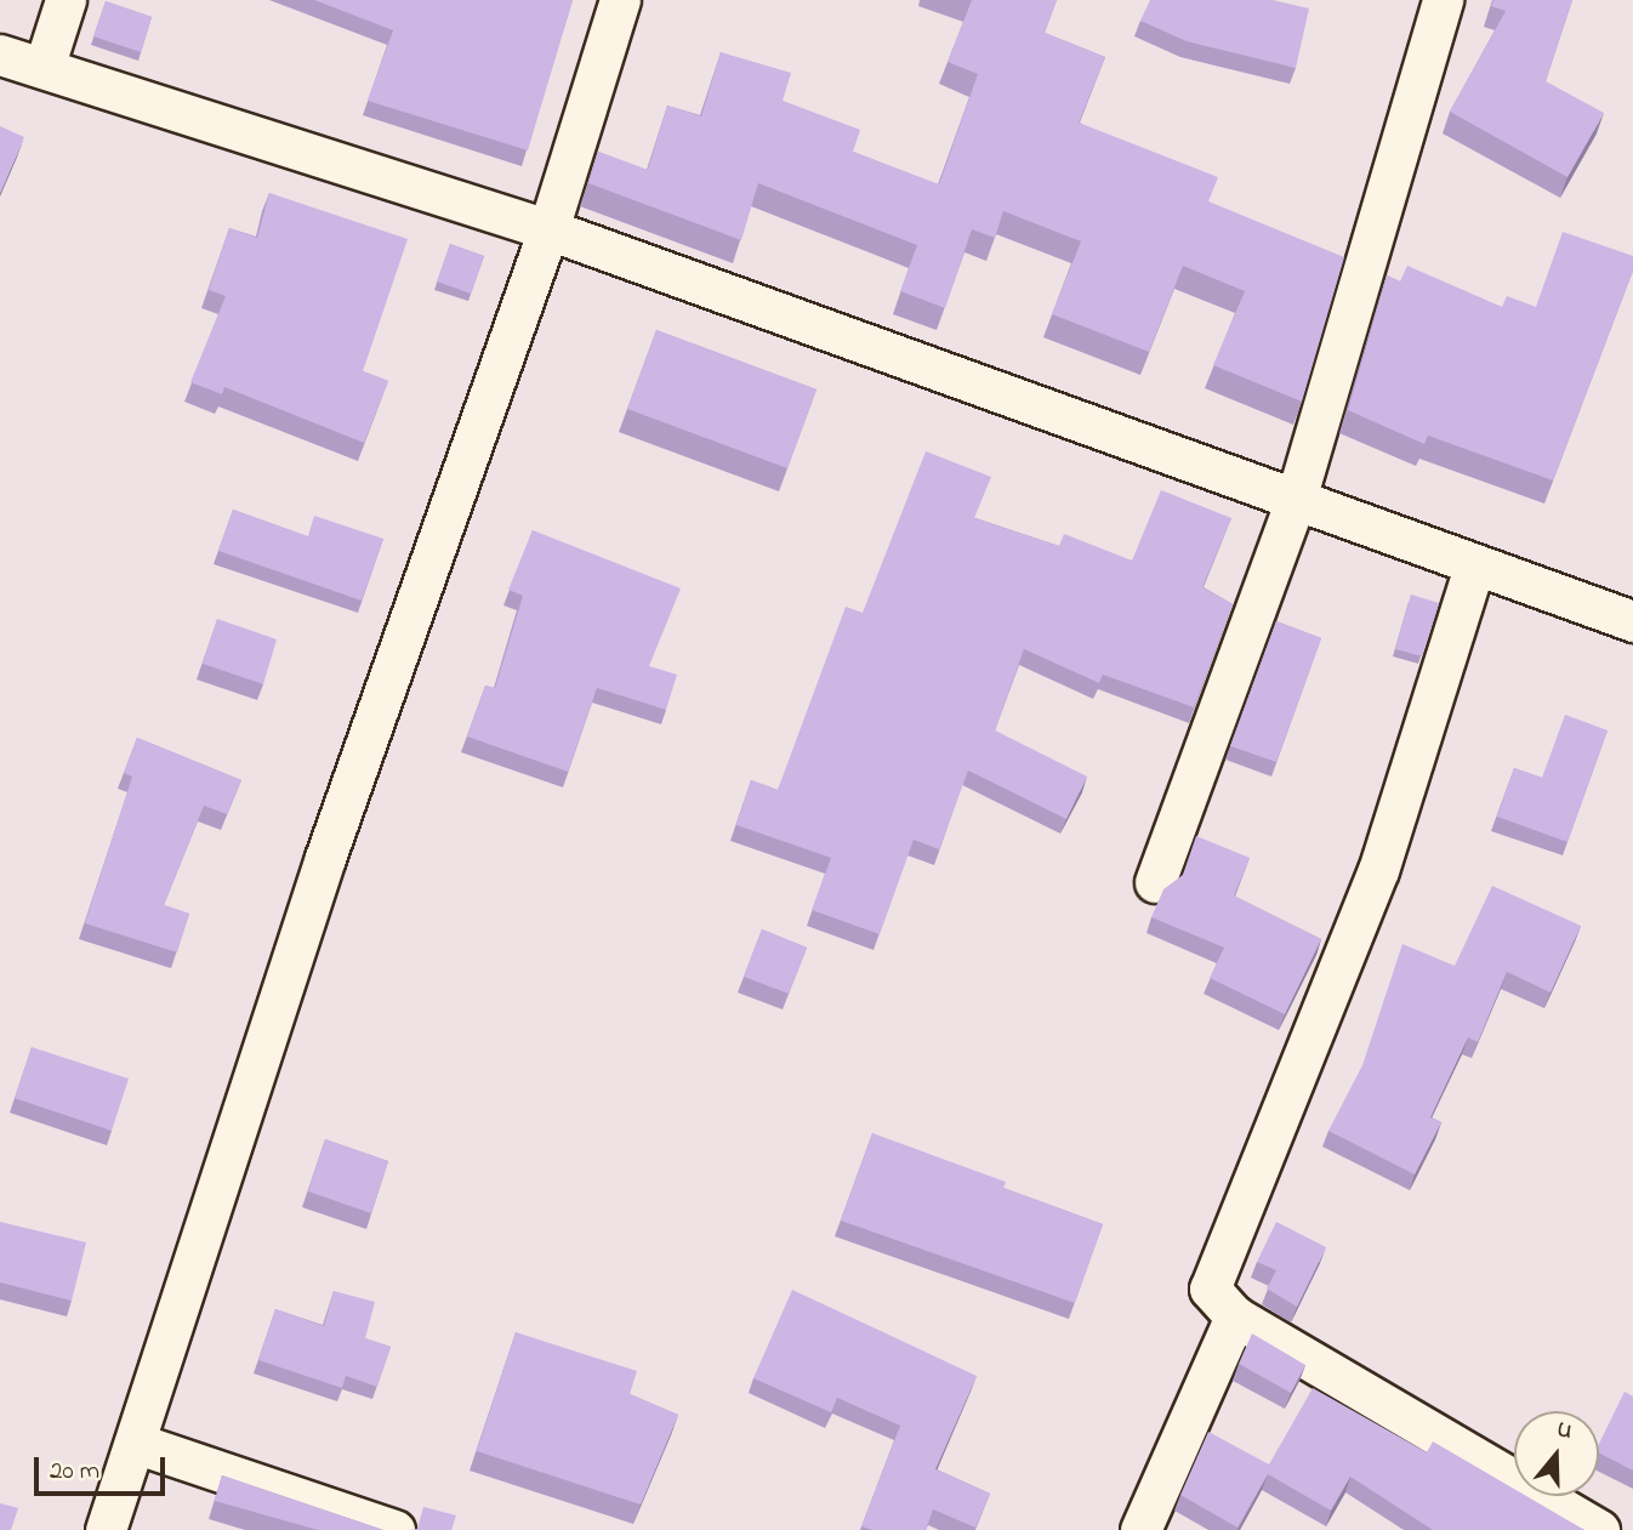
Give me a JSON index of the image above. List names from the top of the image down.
{
  "scale_bar": "20 m",
  "north": "top"
}
